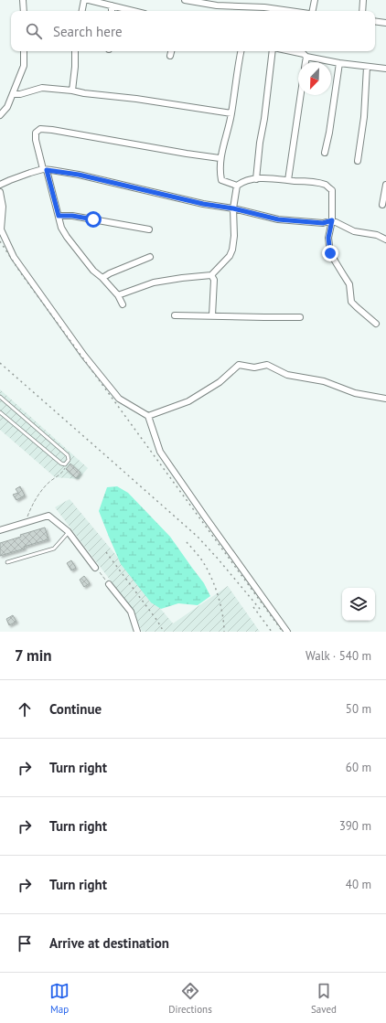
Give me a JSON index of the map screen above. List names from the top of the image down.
{
  "north": "bottom left",
  "page": {
    "search": "Search here",
    "heading": ["7 min", "Walk · 540 m"],
    "list": [
      ["Continue", "50 m"],
      ["Turn right", "60 m"],
      ["Turn right", "390 m"],
      ["Turn right", "40 m"],
      "Arrive at destination"
    ],
    "nav": ["Map", "Directions", "Saved"]
  }
}
